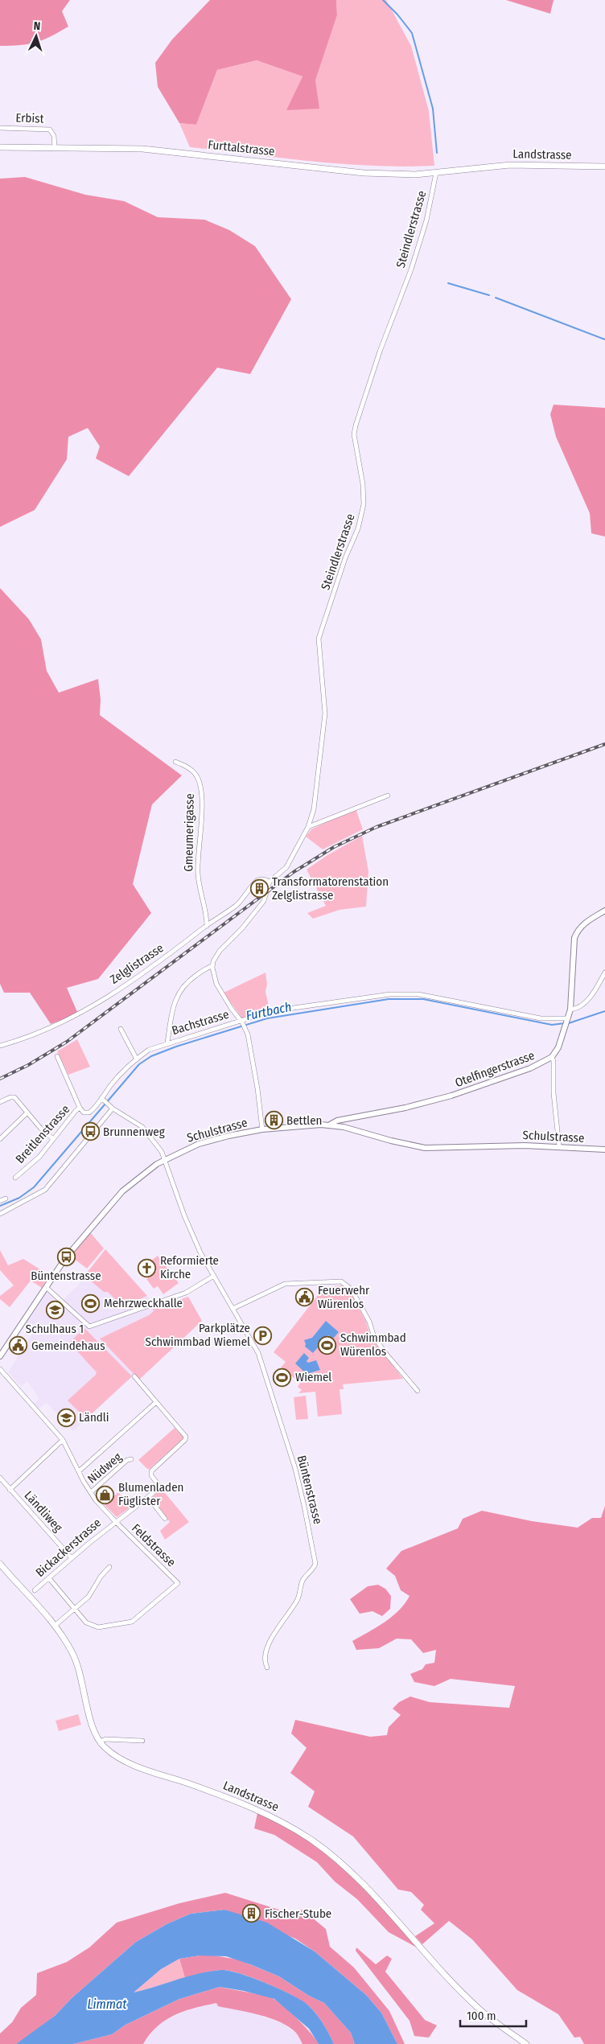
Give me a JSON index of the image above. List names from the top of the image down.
{
  "streets": {
    "main road": ["Furttalstrasse", "Landstrasse"],
    "street": [
      "Erbist",
      "Steindlerstrasse",
      "Gmeumerigasse",
      "Zelglistrasse",
      "Bachstrasse",
      "Otelfingerstrasse",
      "Schulstrasse",
      "Breitlenstrasse",
      "Nüdweg",
      "Büntenstrasse",
      "Ländliweg",
      "Feldstrasse",
      "Bickackerstrasse"
    ]
  },
  "crossings": [
    ["Erbist", "Furttalstrasse"],
    ["Furttalstrasse", "Landstrasse"],
    ["Furttalstrasse", "Steindlerstrasse"],
    ["Steindlerstrasse", "Zelglistrasse"],
    ["Gmeumerigasse", "Zelglistrasse"],
    ["Bachstrasse", "Otelfingerstrasse"],
    ["Bachstrasse", "Breitlenstrasse"],
    ["Otelfingerstrasse", "Schulstrasse"],
    ["Schulstrasse", "Büntenstrasse"],
    ["Nüdweg", "Feldstrasse"],
    ["Ländliweg", "Bickackerstrasse"],
    ["Feldstrasse", "Bickackerstrasse"]
  ],
  "water": ["Furtbach", "Limmat"],
  "places": {
    "building": ["Transformatorenstation Zelglistrasse", "Bettlen", "Fischer-Stube"],
    "bus stop": ["Brunnenweg", "Büntenstrasse"],
    "church": ["Reformierte Kirche"],
    "public building": ["Feuerwehr Würenlos", "Gemeindehaus"],
    "sports": ["Mehrzweckhalle", "Schwimmbad Würenlos", "Wiemel"],
    "school or university": ["Schulhaus 1", "Ländli"],
    "parking": ["Parkplätze Schwimmbad Wiemel"],
    "shop": ["Blumenladen Füglister"]
  },
  "scale_bar": "100 m",
  "north": "top"
}
